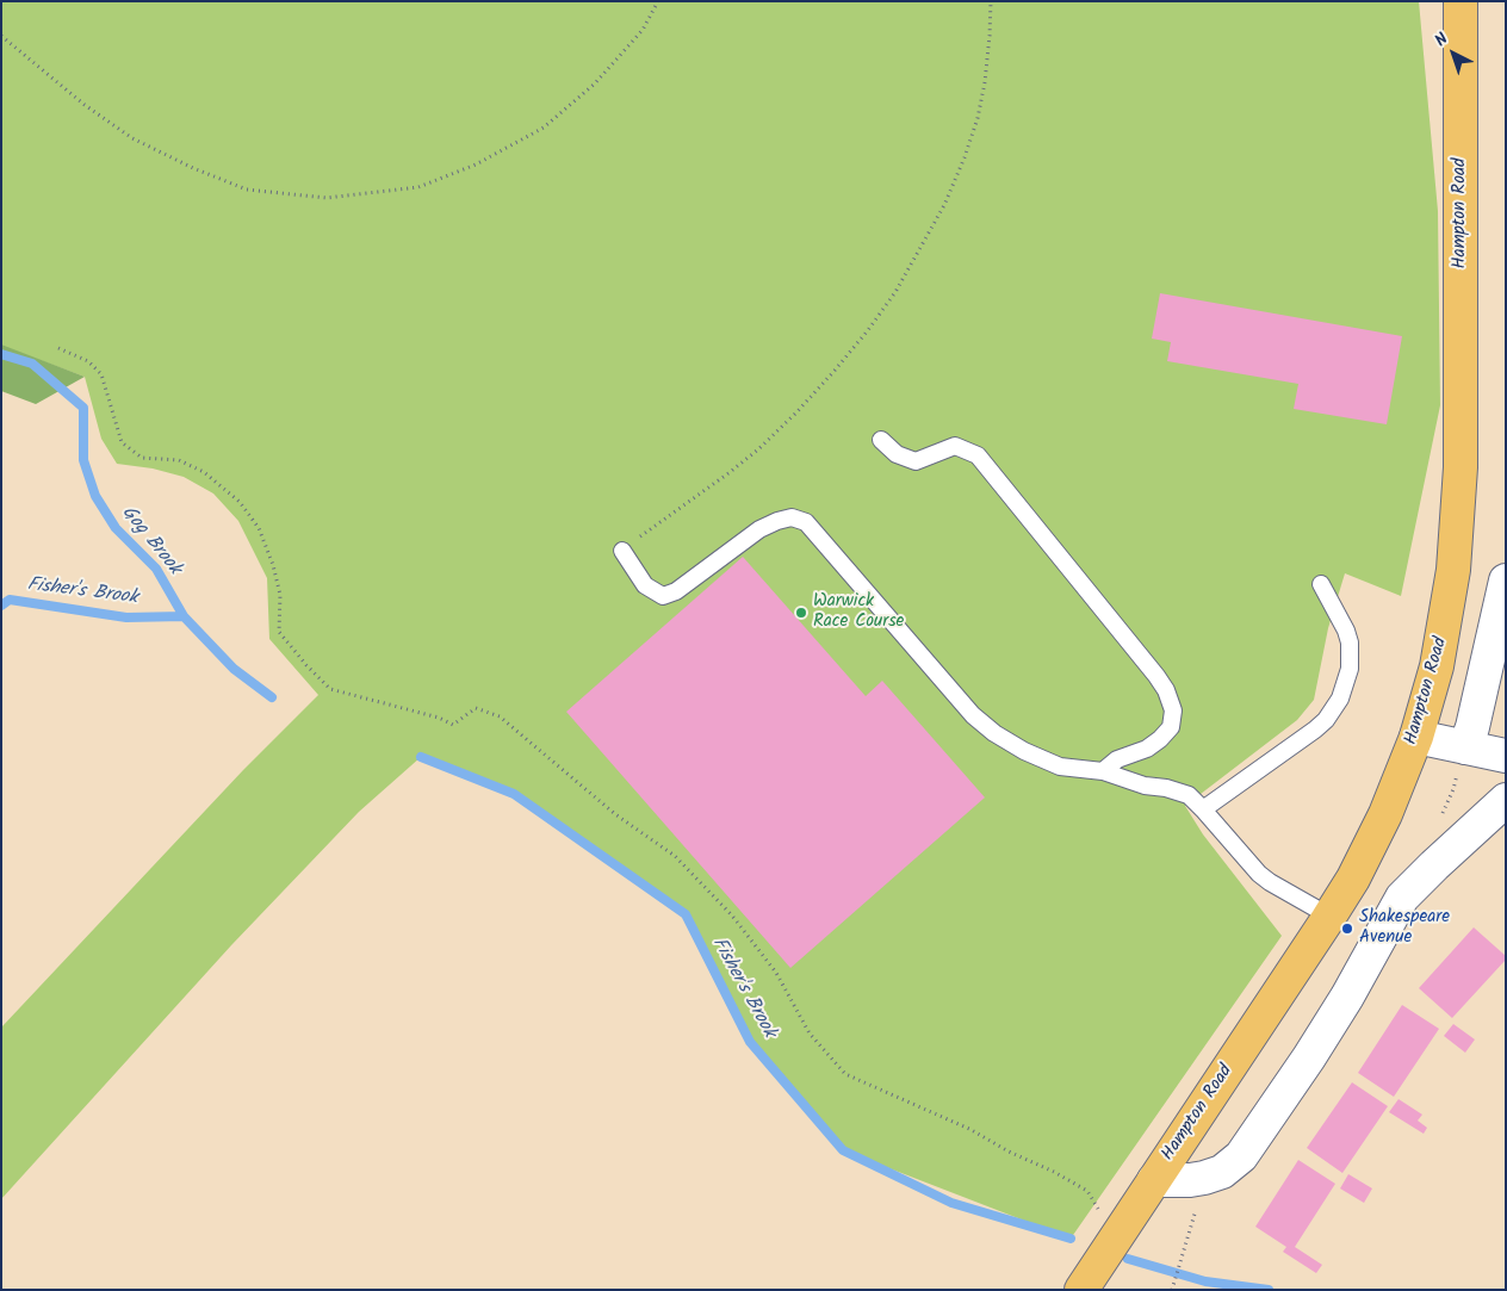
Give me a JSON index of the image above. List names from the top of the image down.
{
  "streets": {
    "main road": ["Hampton Road"]
  },
  "water": ["Gog Brook", "Fisher's Brook"],
  "places": ["Warwick Race Course", "Shakespeare Avenue"],
  "north": "top left"
}
